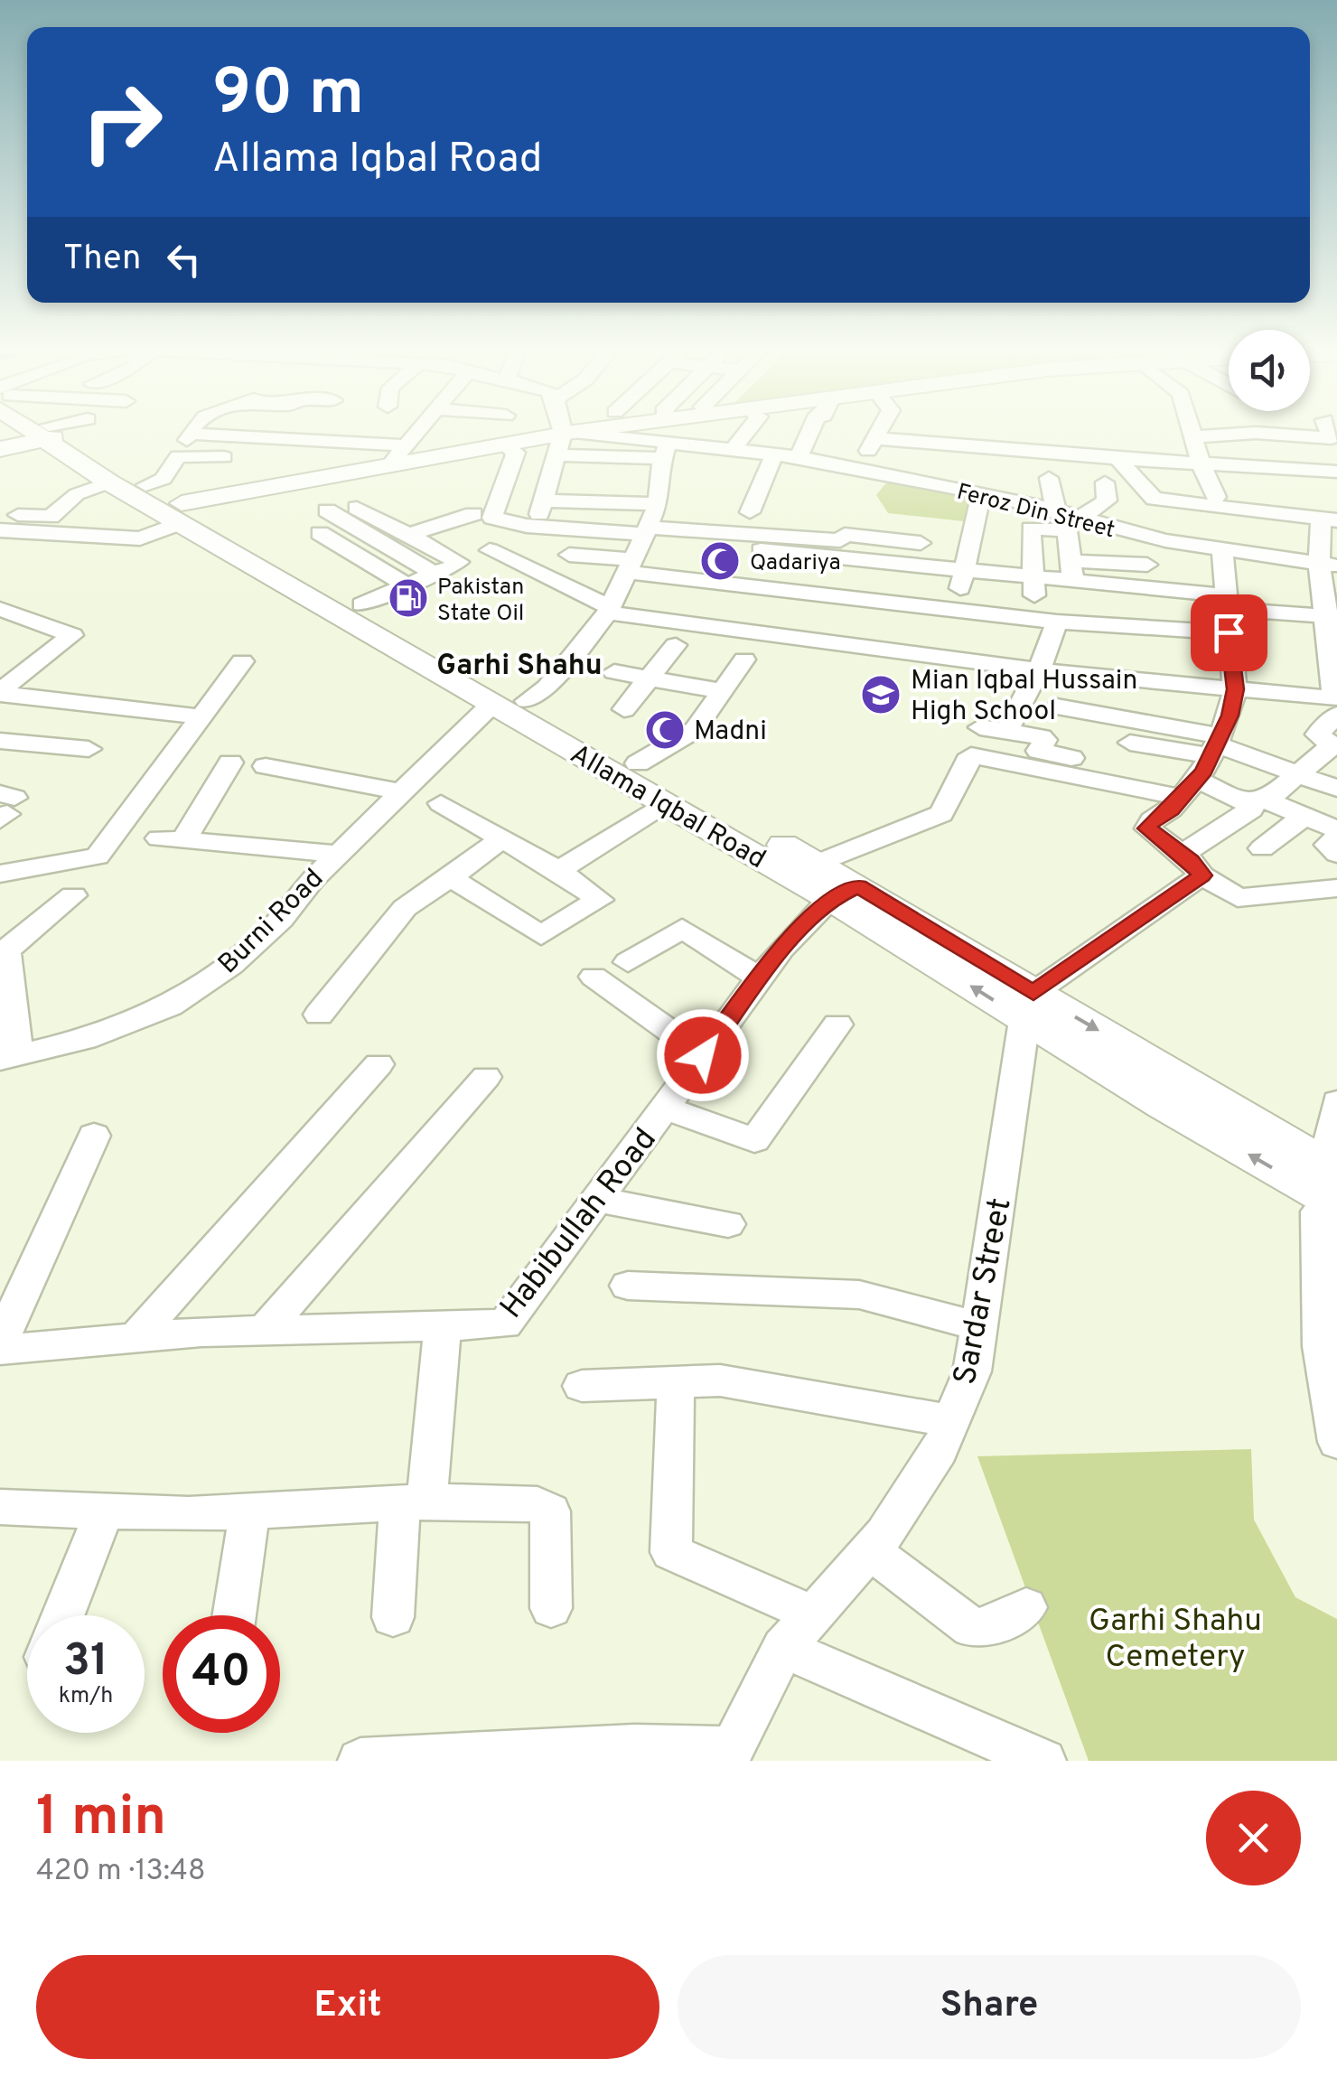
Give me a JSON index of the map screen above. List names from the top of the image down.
{
  "streets": {
    "main road": ["Allama Iqbal Road"],
    "street": [
      "Feroz Din Street",
      "Burni Road",
      "Habibullah Road",
      "Sardar Street"
    ]
  },
  "crossings": [
    ["Allama Iqbal Road", "Burni Road"],
    ["Allama Iqbal Road", "Habibullah Road"],
    ["Allama Iqbal Road", "Sardar Street"]
  ],
  "districts": ["Garhi Shahu"],
  "parks": ["Garhi Shahu Cemetery"],
  "places": {
    "mosque": ["Qadariya", "Madni"],
    "fuel station": ["Pakistan State Oil"],
    "school or university": ["Mian Iqbal Hussain High School"]
  },
  "page": {
    "turn": ["90 m", "Allama Iqbal Road"],
    "then": "Then",
    "speed": "31 km/h",
    "limit": "40",
    "heading": ["1 min", "420 m · 13:48"],
    "buttons": ["Exit", "Share"]
  }
}
